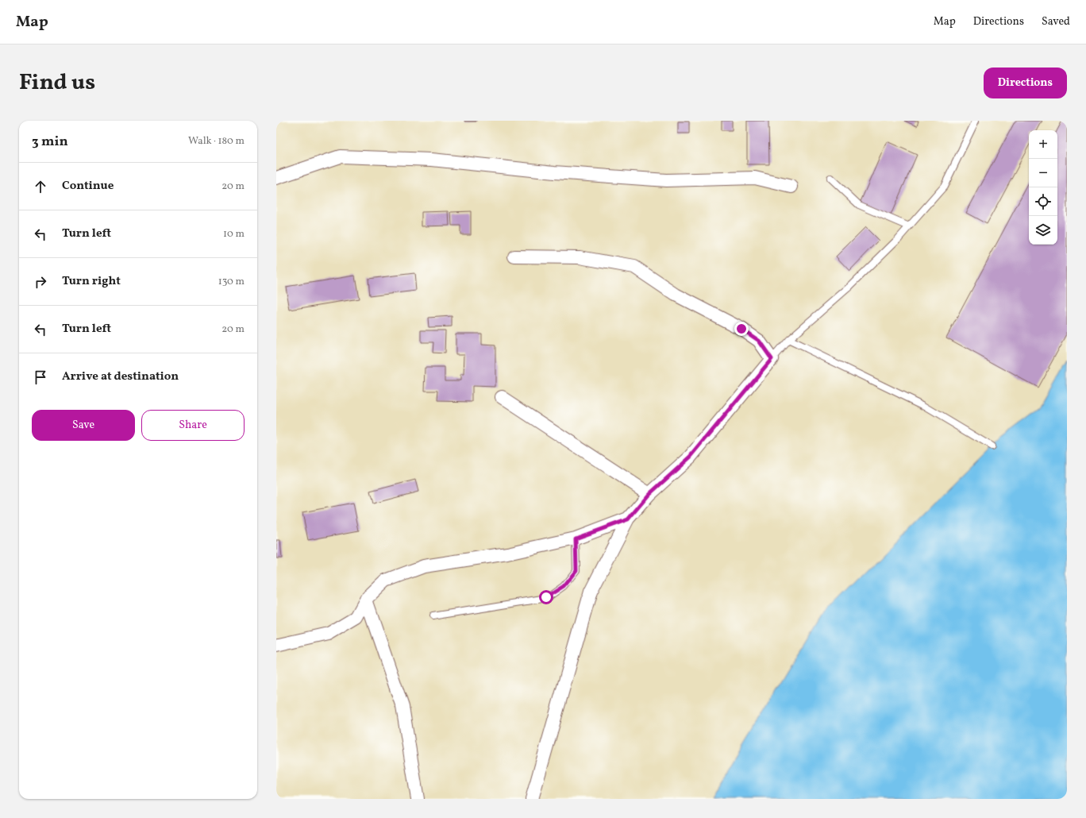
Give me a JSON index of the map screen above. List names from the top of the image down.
{
  "page": {
    "header": "Map",
    "nav": ["Map", "Directions", "Saved"],
    "title": "Find us",
    "buttons": [
      "Directions",
      ["Save", "Share"]
    ],
    "heading": ["3 min", "Walk · 180 m"],
    "map_buttons": ["+", "−"],
    "list": [
      ["Continue", "20 m"],
      ["Turn left", "10 m"],
      ["Turn right", "130 m"],
      ["Turn left", "20 m"],
      "Arrive at destination"
    ]
  }
}
